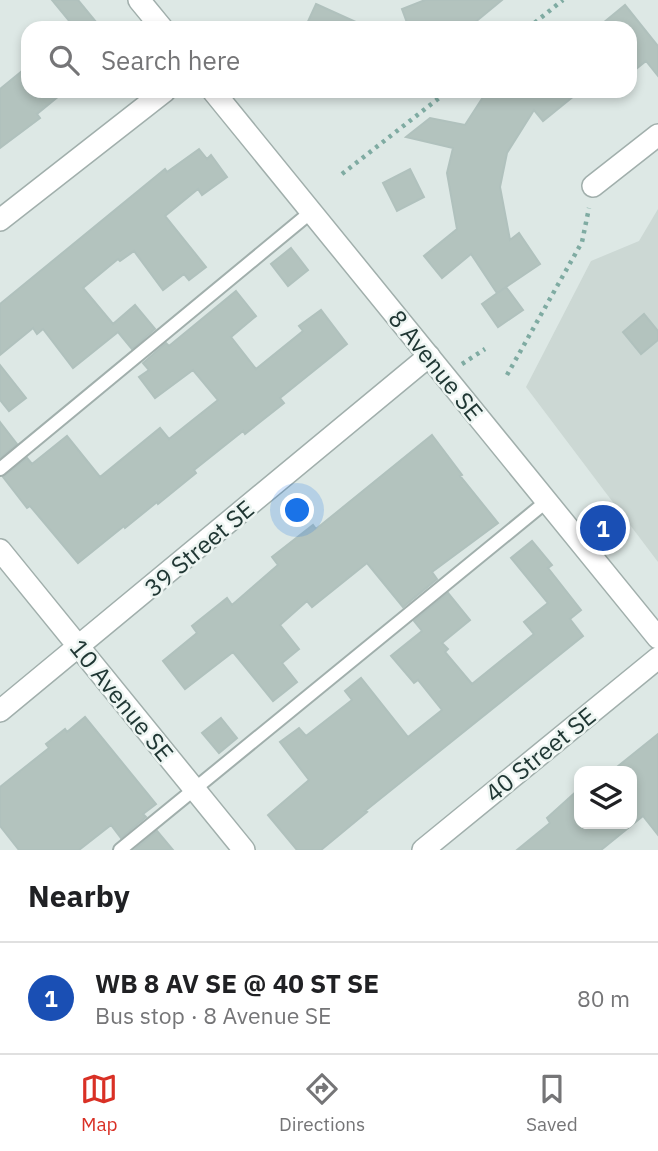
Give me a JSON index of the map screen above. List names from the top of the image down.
{
  "streets": {
    "street": [
      "8 Avenue SE",
      "39 Street SE",
      "10 Avenue SE",
      "40 Street SE"
    ]
  },
  "crossings": [
    ["8 Avenue SE", "39 Street SE"],
    ["39 Street SE", "10 Avenue SE"]
  ],
  "page": {
    "search": "Search here",
    "pins": "1",
    "heading": "Nearby",
    "list": [
      {
        "mark": "1",
        "name": "WB 8 AV SE @ 40 ST SE",
        "note": "Bus stop · 8 Avenue SE",
        "value": "80 m"
      }
    ],
    "nav": ["Map", "Directions", "Saved"]
  }
}
